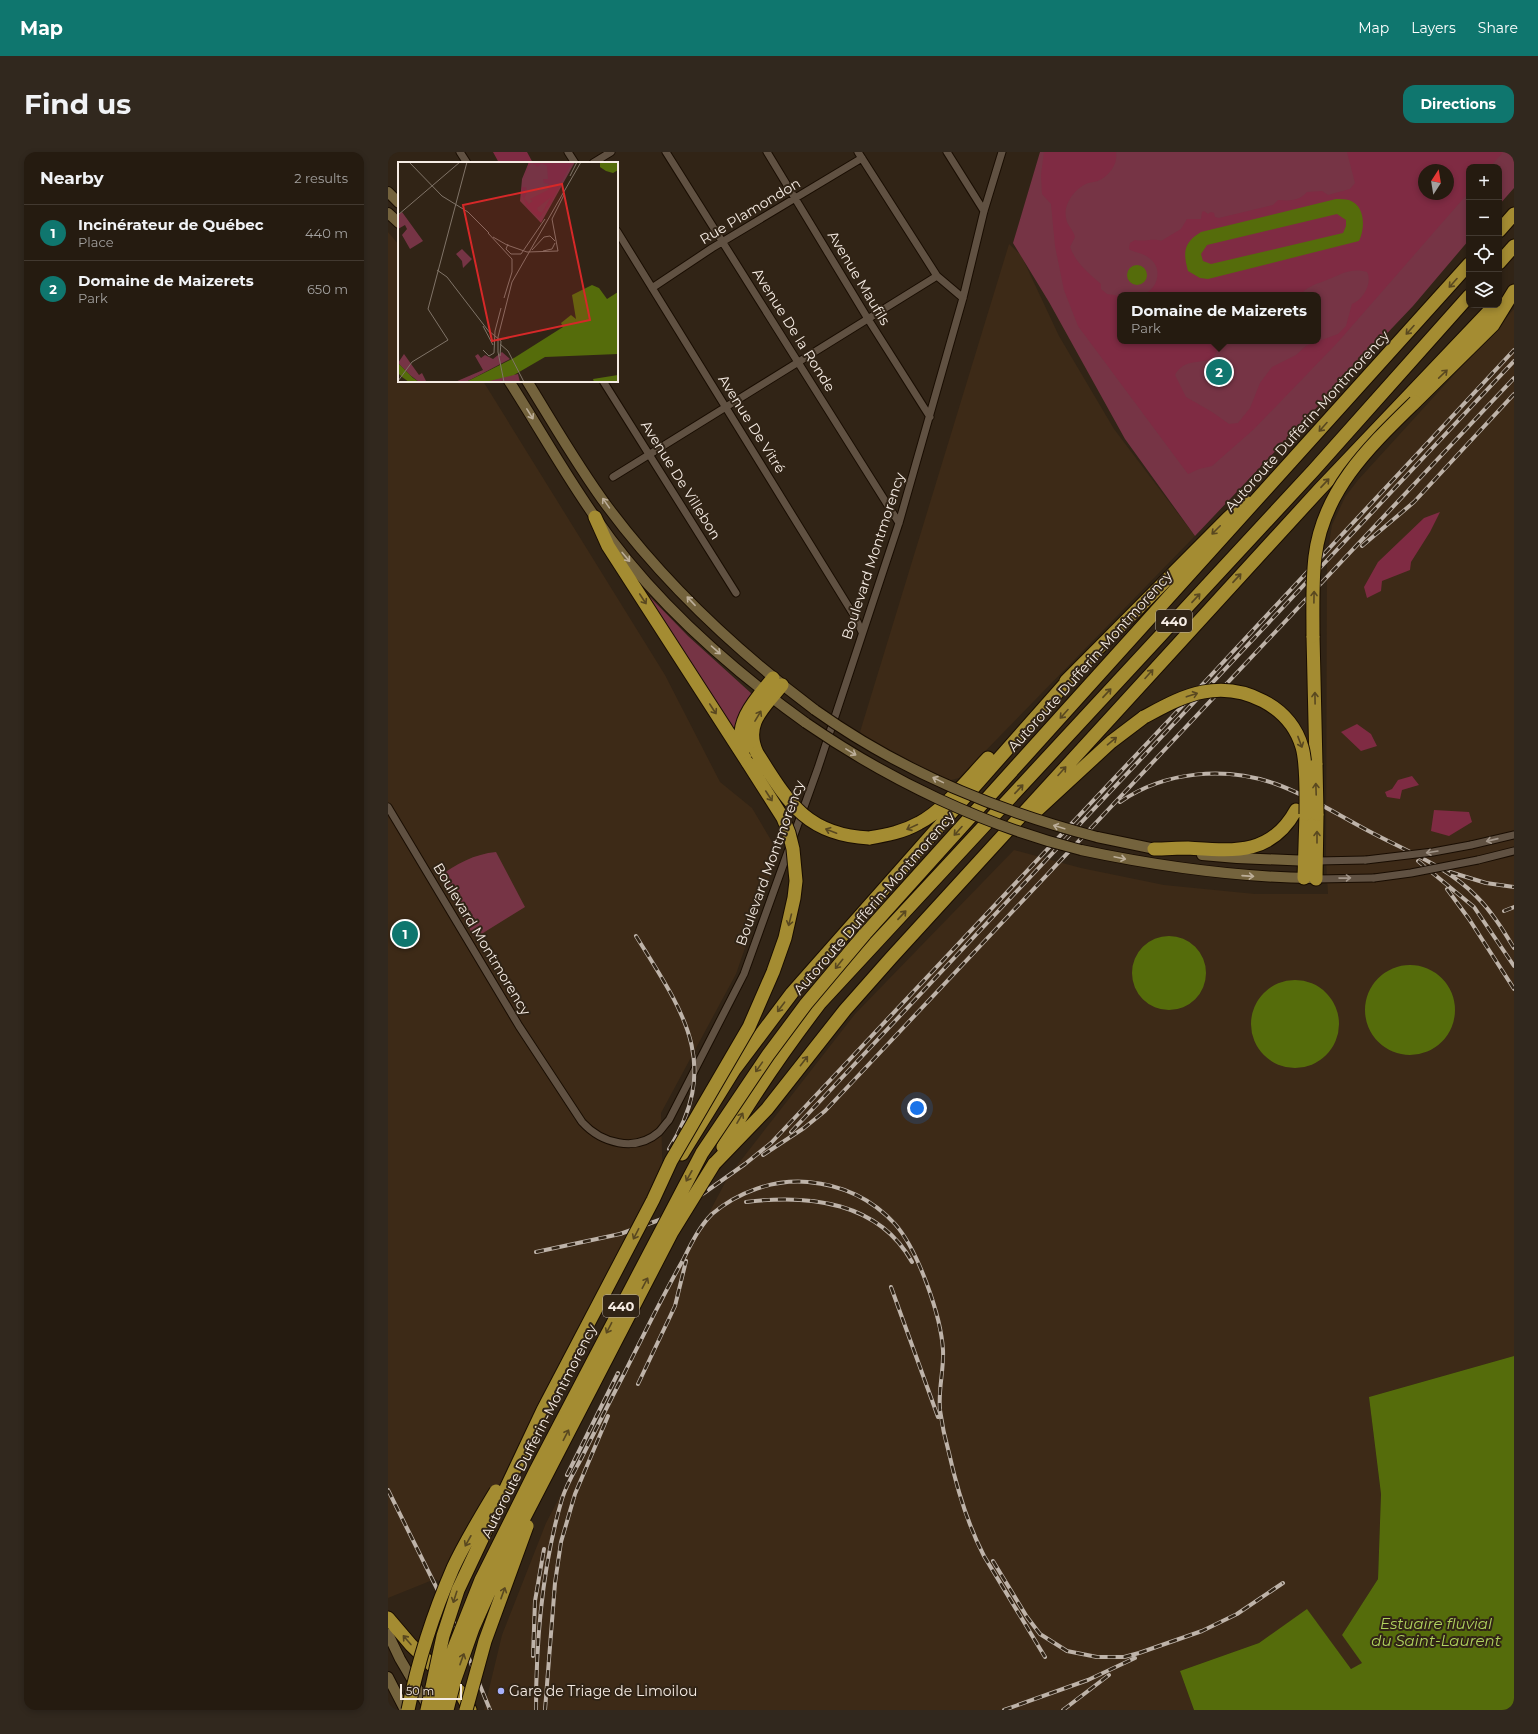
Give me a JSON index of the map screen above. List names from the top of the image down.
{
  "streets": {
    "highway": ["Autoroute Dufferin-Montmorency", "440"],
    "street": [
      "Rue Plamondon",
      "Avenue Maufils",
      "Avenue De la Ronde",
      "Avenue De Vitré",
      "Avenue De Villebon",
      "Boulevard Montmorency"
    ]
  },
  "crossings": [
    ["Rue Plamondon", "Avenue Maufils"],
    ["Rue Plamondon", "Avenue De la Ronde"],
    ["Rue Plamondon", "Avenue De Vitré"],
    ["Avenue Maufils", "Boulevard Montmorency"],
    ["Avenue De la Ronde", "Boulevard Montmorency"],
    ["Avenue De Vitré", "Boulevard Montmorency"]
  ],
  "water": ["Estuaire fluvial du Saint-Laurent"],
  "places": ["Gare de Triage de Limoilou"],
  "scale_bar": "50 m",
  "north": "top",
  "page": {
    "header": "Map",
    "nav": ["Map", "Layers", "Share"],
    "buttons": "Directions",
    "title": "Find us",
    "heading": ["Nearby", "2 results"],
    "map_buttons": ["+", "−"],
    "list": [
      {
        "mark": "1",
        "name": "Incinérateur de Québec",
        "note": "Place",
        "value": "440 m"
      },
      {
        "mark": "2",
        "name": "Domaine de Maizerets",
        "note": "Park",
        "value": "650 m"
      }
    ],
    "popup": ["Domaine de Maizerets", "Park"],
    "pins": ["2", "1"],
    "scale": "50 m"
  }
}
